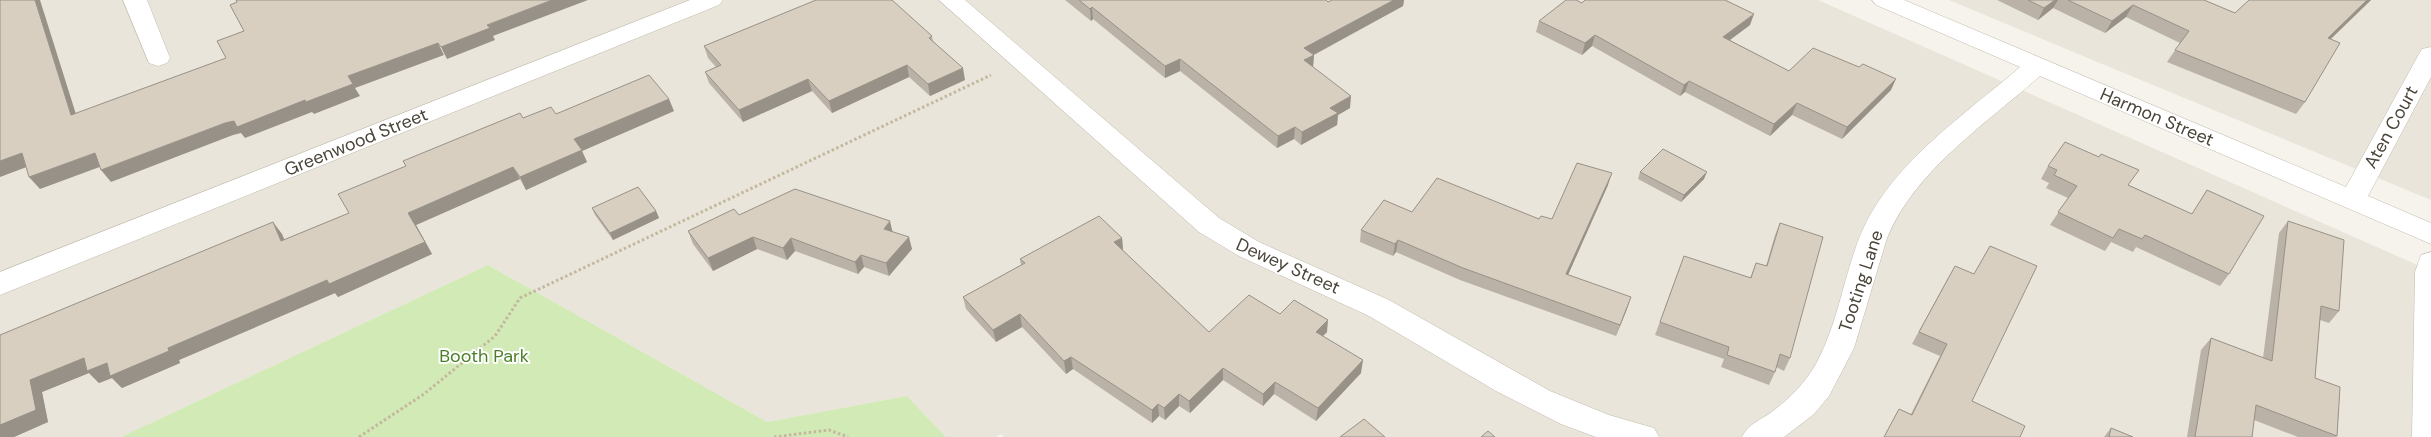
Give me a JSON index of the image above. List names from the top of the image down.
{
  "streets": {
    "street": [
      "Harmon Street",
      "Aten Court",
      "Greenwood Street",
      "Dewey Street",
      "Tooting Lane"
    ]
  },
  "crossings": [
    ["Harmon Street", "Aten Court"],
    ["Harmon Street", "Tooting Lane"]
  ],
  "parks": ["Booth Park"]
}
